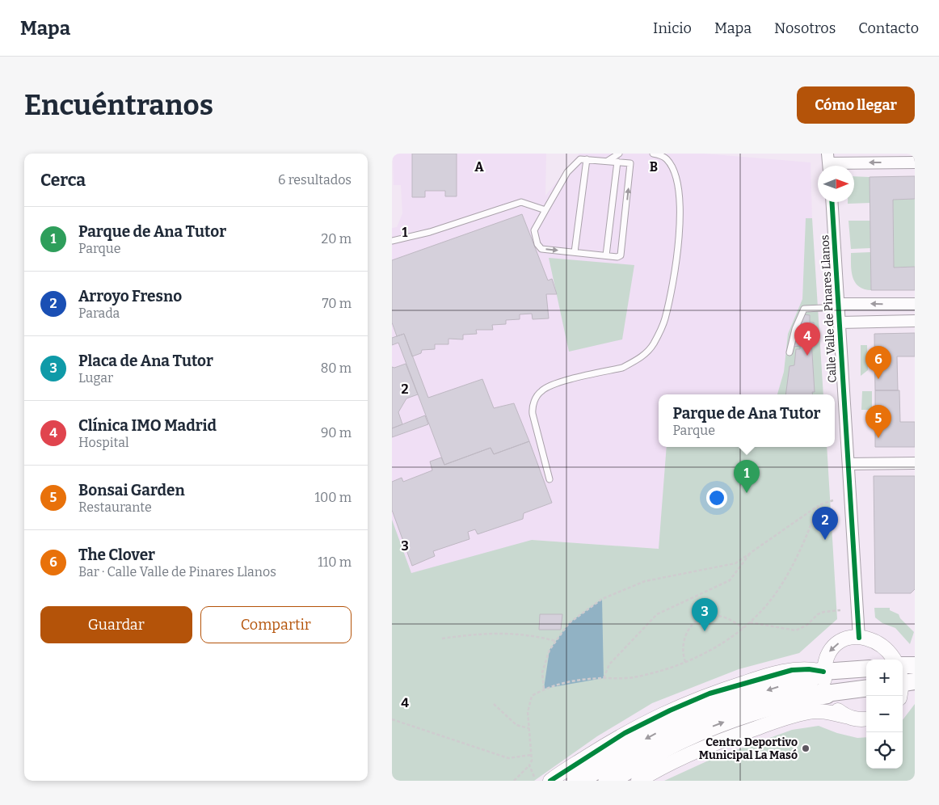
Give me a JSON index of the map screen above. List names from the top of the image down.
{
  "streets": {
    "street": ["Calle Valle de Pinares Llanos"]
  },
  "places": ["Centro Deportivo Municipal La Masó"],
  "north": "right",
  "page": {
    "header": "Mapa",
    "nav": [
      "Inicio",
      "Mapa",
      "Nosotros",
      "Contacto"
    ],
    "buttons": [
      "Cómo llegar",
      ["Guardar", "Compartir"]
    ],
    "title": "Encuéntranos",
    "heading": ["Cerca", "6 resultados"],
    "list": [
      {
        "mark": "1",
        "name": "Parque de Ana Tutor",
        "note": "Parque",
        "value": "20 m"
      },
      {
        "mark": "2",
        "name": "Arroyo Fresno",
        "note": "Parada",
        "value": "70 m"
      },
      {
        "mark": "3",
        "name": "Placa de Ana Tutor",
        "note": "Lugar",
        "value": "80 m"
      },
      {
        "mark": "4",
        "name": "Clínica IMO Madrid",
        "note": "Hospital",
        "value": "90 m"
      },
      {
        "mark": "5",
        "name": "Bonsai Garden",
        "note": "Restaurante",
        "value": "100 m"
      },
      {
        "mark": "6",
        "name": "The Clover",
        "note": "Bar · Calle Valle de Pinares Llanos",
        "value": "110 m"
      }
    ],
    "pins": [
      "4",
      "6",
      "5",
      "1",
      "2",
      "3"
    ],
    "popup": ["Parque de Ana Tutor", "Parque"],
    "map_buttons": ["+", "−"]
  },
  "grid": {
    "columns": ["A", "B"],
    "rows": [
      "1",
      "2",
      "3",
      "4"
    ]
  }
}
